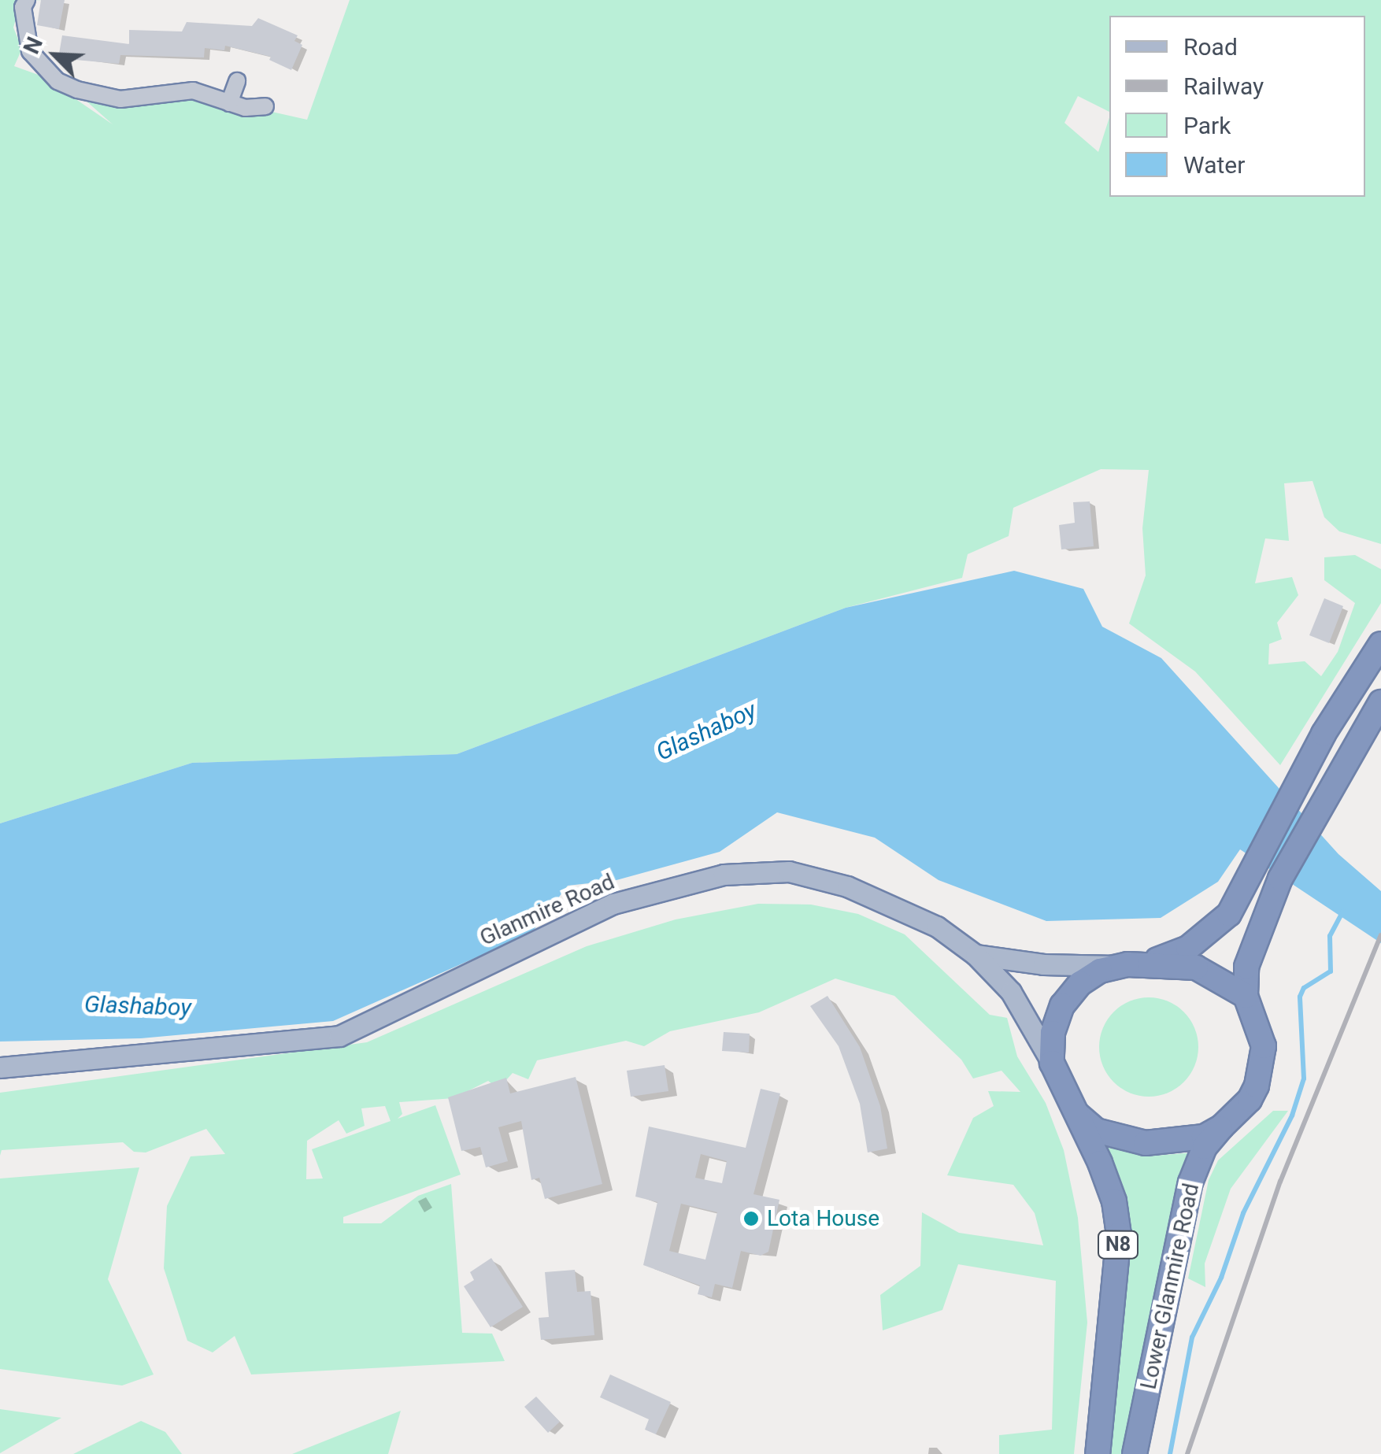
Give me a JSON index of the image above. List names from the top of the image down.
{
  "streets": {
    "highway": ["N8", "Lower Glanmire Road"],
    "main road": ["Glanmire Road"]
  },
  "crossings": [
    ["Glanmire Road", "N8"],
    ["Glanmire Road", "Lower Glanmire Road"],
    ["N8", "Lower Glanmire Road"]
  ],
  "water": ["Glashaboy"],
  "places": ["Lota House"],
  "legend": [
    "Road",
    "Railway",
    "Park",
    "Water"
  ],
  "north": "top left"
}
